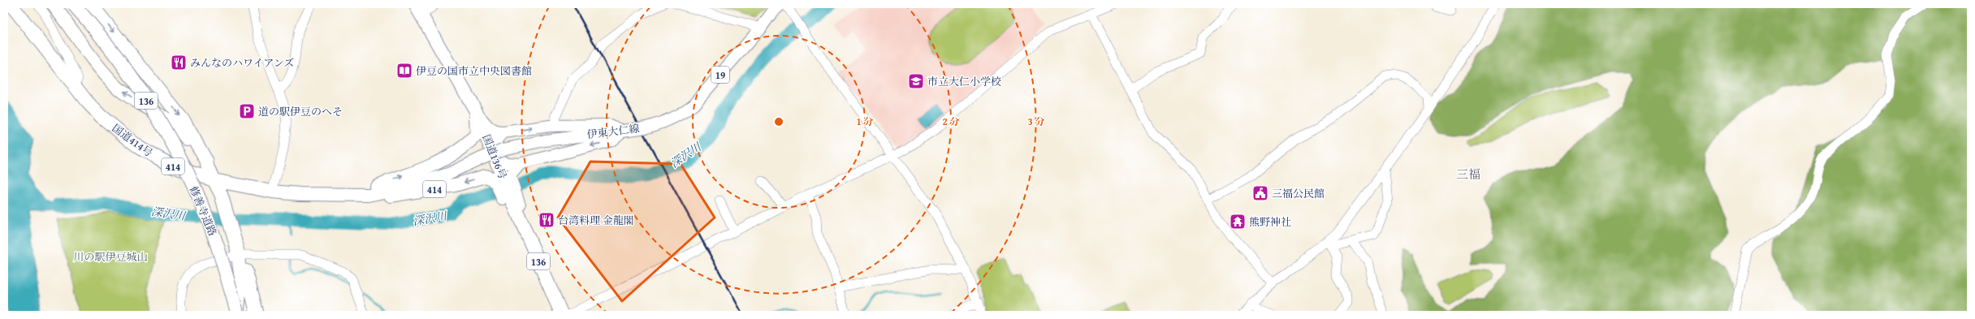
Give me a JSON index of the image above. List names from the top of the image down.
{
  "streets": {
    "highway": [
      "136",
      "国道414号",
      "国道136号",
      "414",
      "修善寺道路"
    ],
    "main road": ["19", "伊東大仁線"]
  },
  "crossings": [
    ["136", "国道414号"],
    ["伊東大仁線", "国道414号"],
    ["伊東大仁線", "国道136号"],
    ["伊東大仁線", "414"],
    ["国道414号", "414"],
    ["国道136号", "414"]
  ],
  "districts": ["三福"],
  "water": ["深沢川"],
  "parks": ["川の駅伊豆城山"],
  "places": {
    "restaurant": ["みんなのハワイアンズ", "台湾料理 金龍閣"],
    "library": ["伊豆の国市立中央図書館"],
    "school or university": ["市立大仁小学校"],
    "parking": ["道の駅伊豆のへそ"],
    "public building": ["三福公民館"],
    "temple": ["熊野神社"]
  },
  "rings": ["1 分", "2 分", "3 分"]
}
